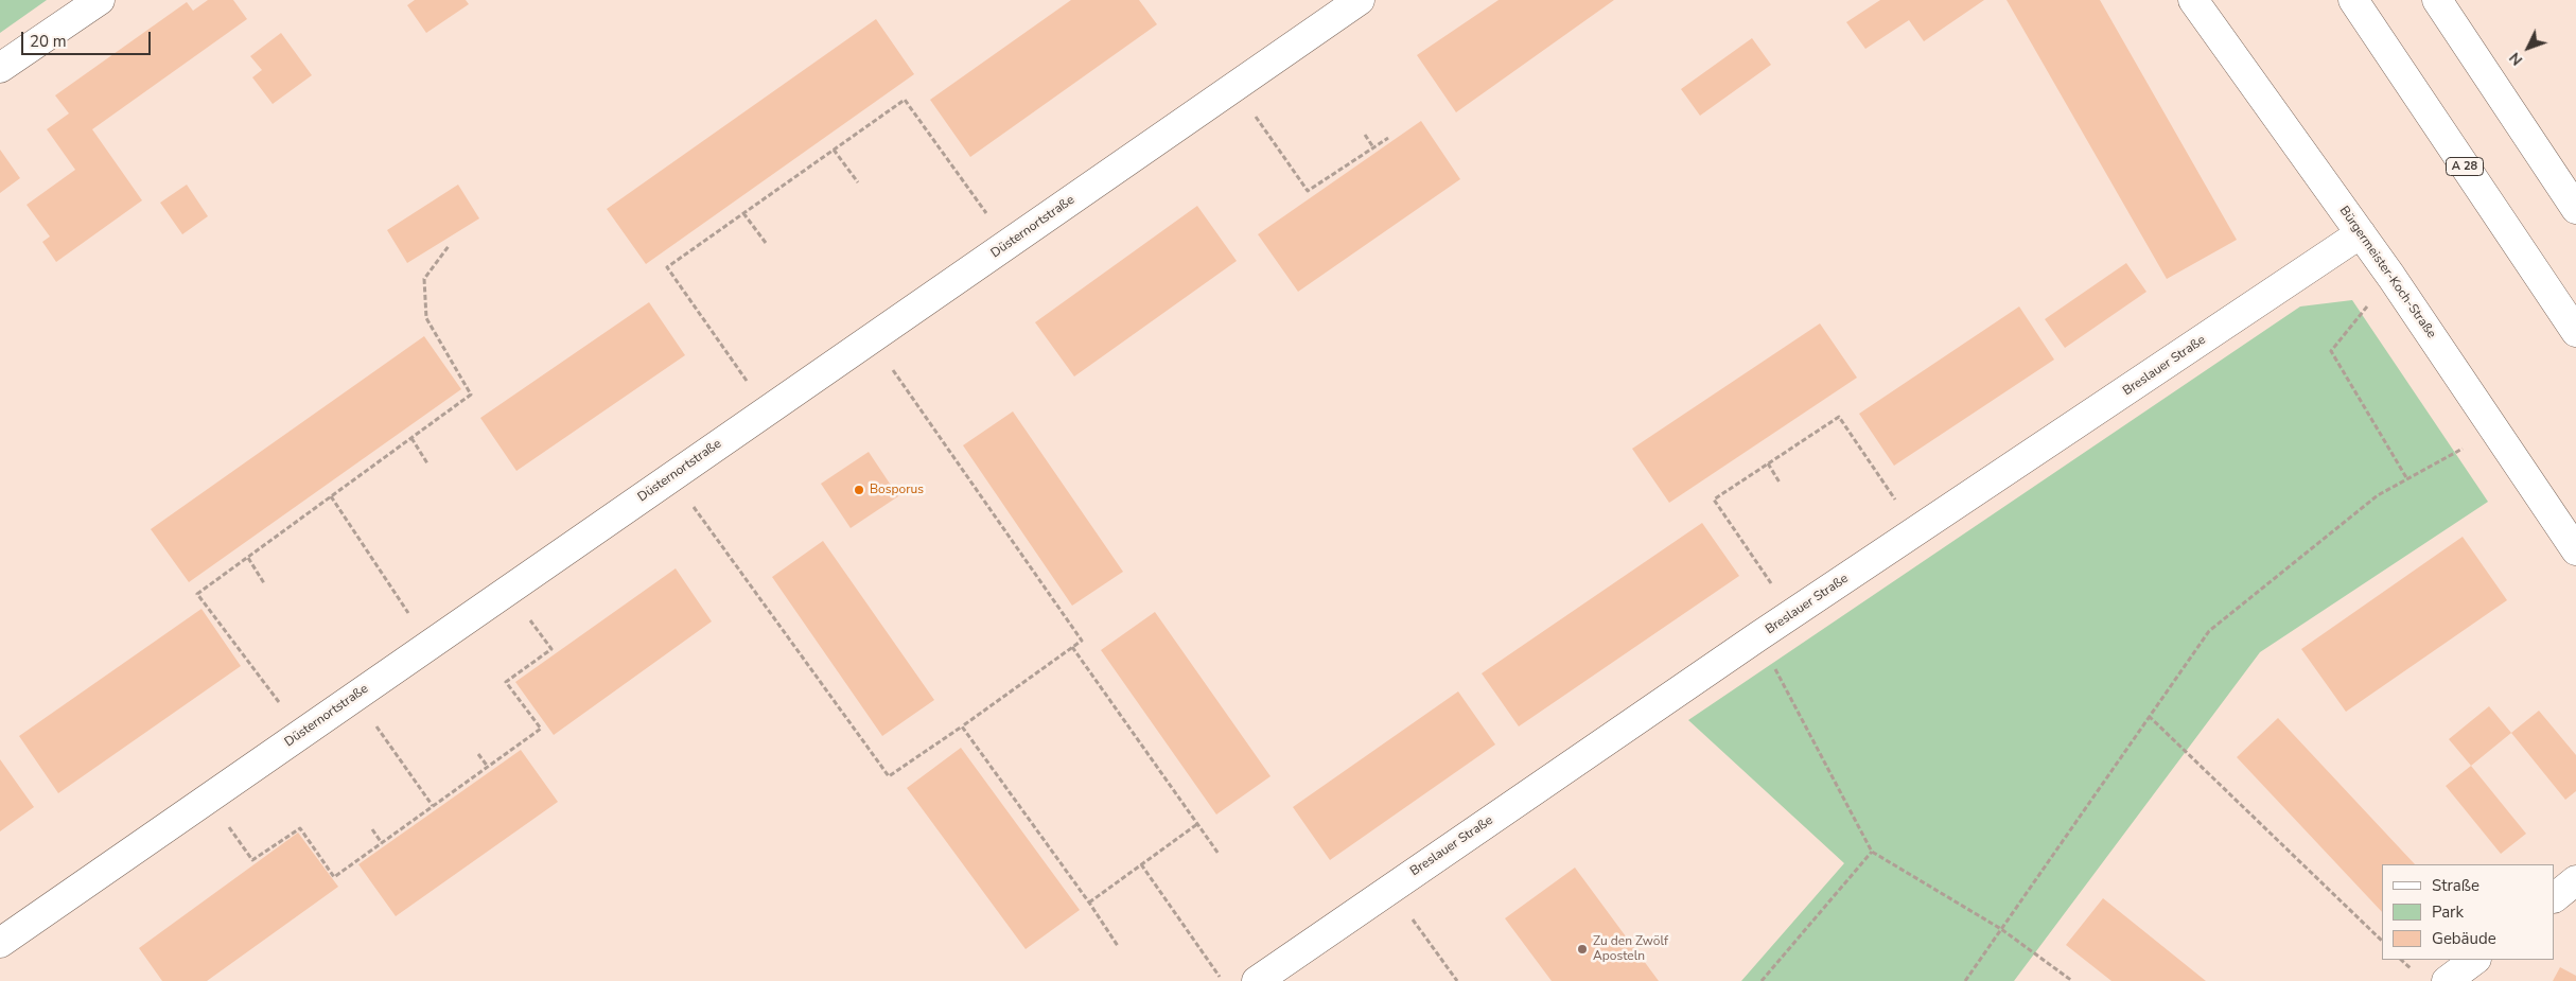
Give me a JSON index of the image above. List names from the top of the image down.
{
  "streets": {
    "main road": [
      "A 28",
      "Düsternortstraße",
      "Bürgermeister-Koch-Straße",
      "Breslauer Straße"
    ]
  },
  "crossings": [
    ["Bürgermeister-Koch-Straße", "Breslauer Straße"]
  ],
  "places": ["Bosporus", "Zu den Zwölf Aposteln"],
  "legend": ["Straße", "Park", "Gebäude"],
  "scale_bar": "20 m",
  "north": "bottom left"
}
